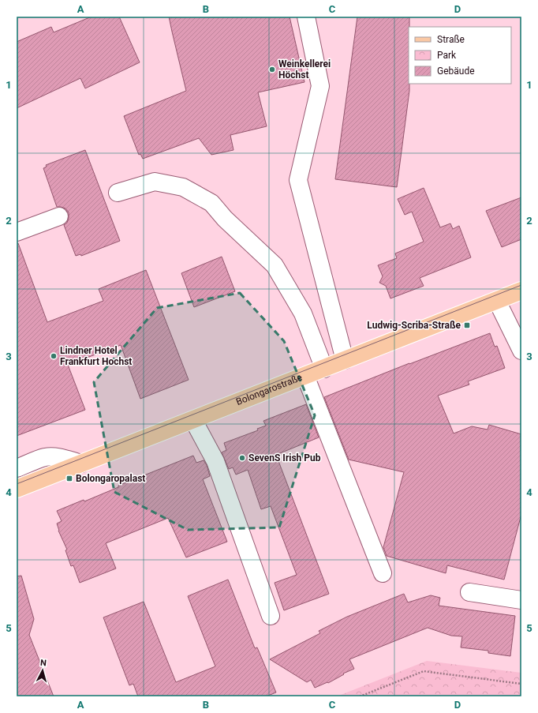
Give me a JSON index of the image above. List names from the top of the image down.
{
  "streets": {
    "main road": ["Bolongarostraße"]
  },
  "places": {
    "other": ["Weinkellerei Höchst", "Lindner Hotel Frankfurt Hochst", "SevenS Irish Pub"],
    "transit": ["Ludwig-Scriba-Straße", "Bolongaropalast"]
  },
  "legend": ["Straße", "Park", "Gebäude"],
  "north": "top",
  "grid": {
    "columns": [
      "A",
      "B",
      "C",
      "D"
    ],
    "rows": [
      "1",
      "2",
      "3",
      "4",
      "5"
    ]
  }
}
